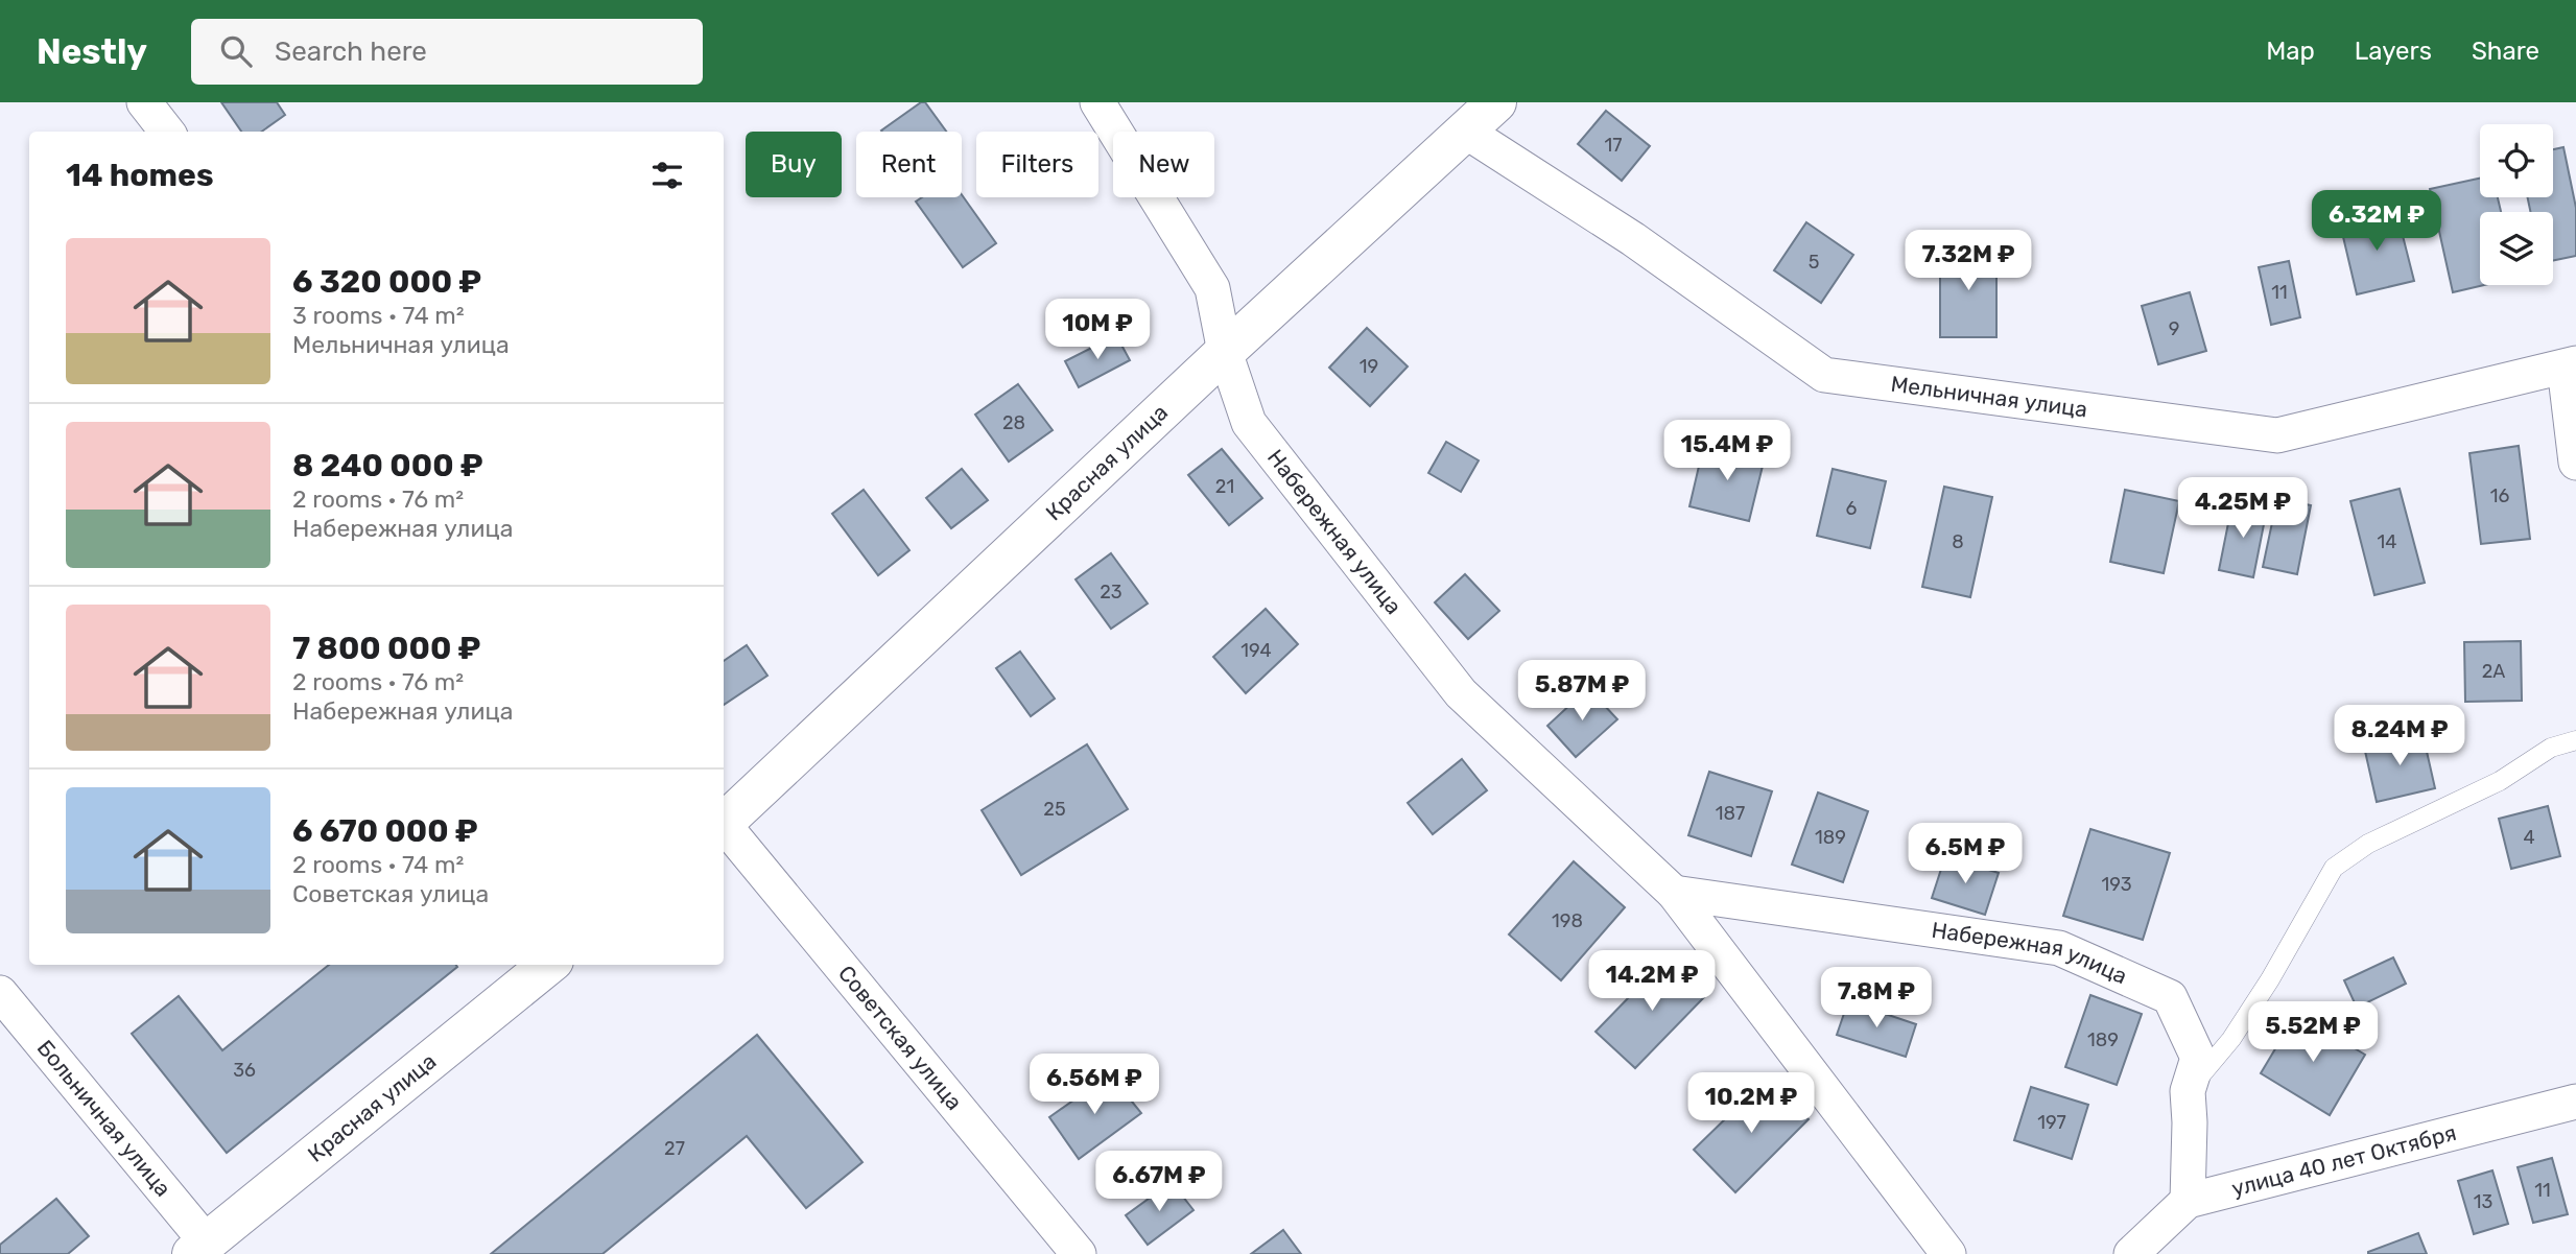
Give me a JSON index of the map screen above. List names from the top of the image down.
{
  "streets": {
    "street": [
      "Мельничная улица",
      "Красная улица",
      "Набережная улица",
      "Советская улица",
      "Больничная улица",
      "улица 40 лет Октября"
    ]
  },
  "crossings": [
    ["Мельничная улица", "Красная улица"],
    ["Красная улица", "Набережная улица"],
    ["Красная улица", "Больничная улица"],
    ["Набережная улица", "улица 40 лет Октября"]
  ],
  "house_numbers": [
    "17",
    "5",
    "11",
    "9",
    "19",
    "28",
    "21",
    "16",
    "6",
    "8",
    "14",
    "23",
    "194",
    "2А",
    "25",
    "187",
    "189",
    "4",
    "193",
    "198",
    "189",
    "36",
    "197",
    "27",
    "11",
    "13"
  ],
  "page": {
    "header": "Nestly",
    "search": "Search here",
    "nav": ["Map", "Layers", "Share"],
    "chip": [
      "Buy",
      "Rent",
      "Filters",
      "New"
    ],
    "heading": "14 homes",
    "price": [
      "6.32M ₽",
      "7.32M ₽",
      "10M ₽",
      "15.4M ₽",
      "4.25M ₽",
      "5.87M ₽",
      "8.24M ₽",
      "6.5M ₽",
      "14.2M ₽",
      "7.8M ₽",
      "5.52M ₽",
      "6.56M ₽",
      "10.2M ₽",
      "6.67M ₽"
    ],
    "list": [
      {
        "name": "6 320 000 ₽",
        "note": "3 rooms · 74 m² · Мельничная улица"
      },
      {
        "name": "8 240 000 ₽",
        "note": "2 rooms · 76 m² · Набережная улица"
      },
      {
        "name": "7 800 000 ₽",
        "note": "2 rooms · 76 m² · Набережная улица"
      },
      {
        "name": "6 670 000 ₽",
        "note": "2 rooms · 74 m² · Советская улица"
      }
    ]
  }
}
